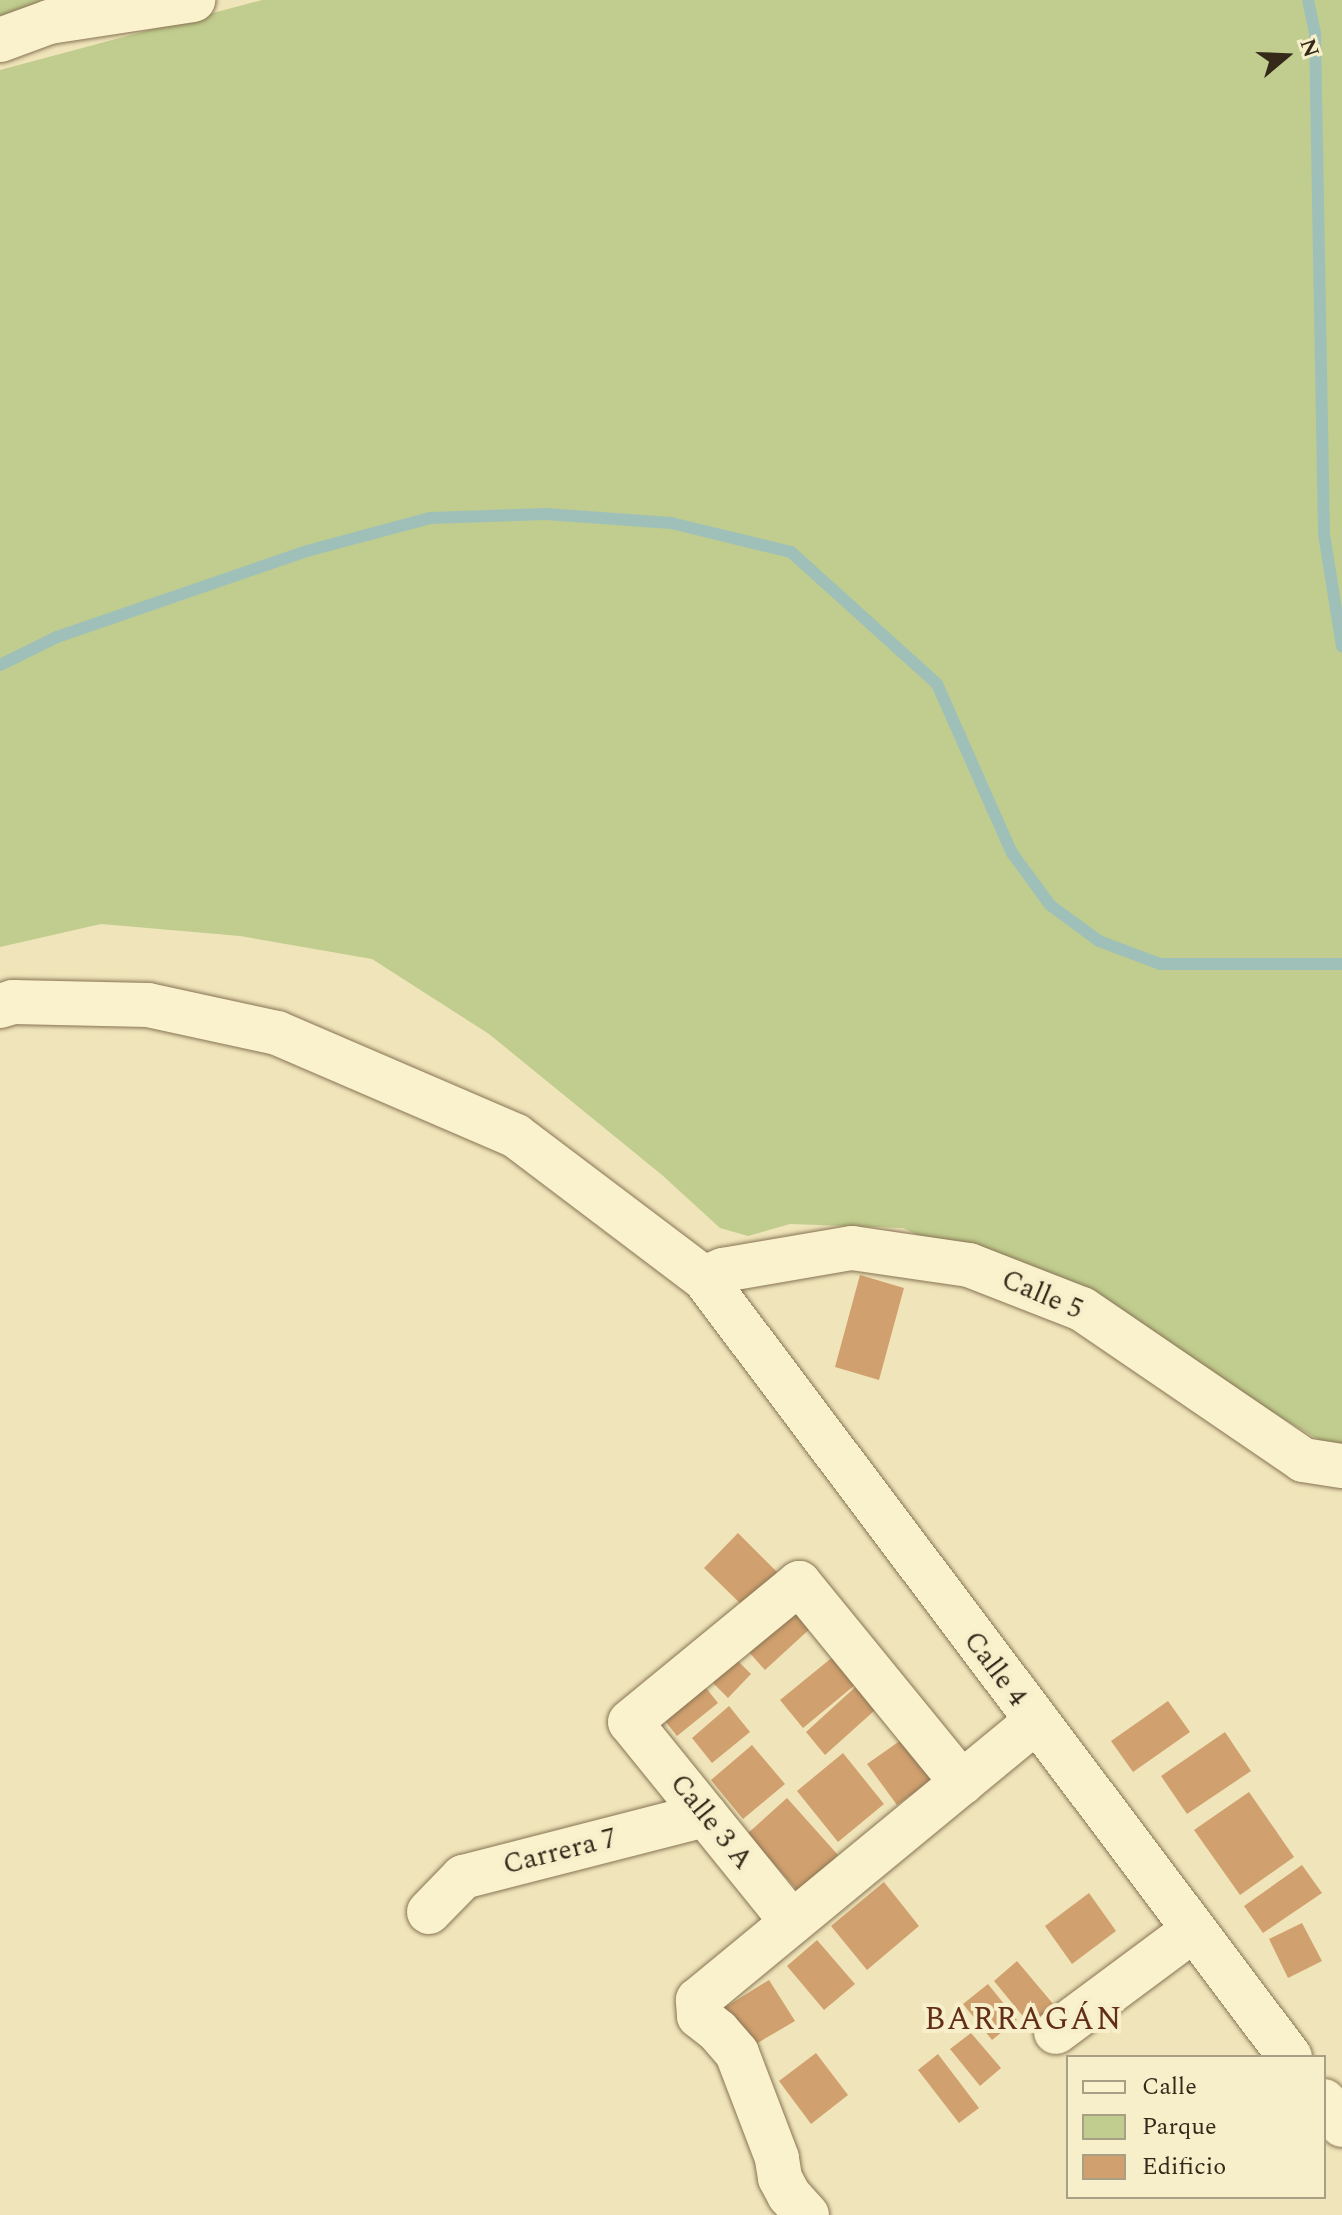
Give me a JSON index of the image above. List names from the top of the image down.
{
  "streets": {
    "street": [
      "Calle 5",
      "Calle 4",
      "Calle 3 A",
      "Carrera 7"
    ]
  },
  "crossings": [
    ["Calle 5", "Calle 4"],
    ["Calle 3 A", "Carrera 7"]
  ],
  "districts": ["BARRAGÁN"],
  "legend": ["Calle", "Parque", "Edificio"],
  "north": "right"
}
